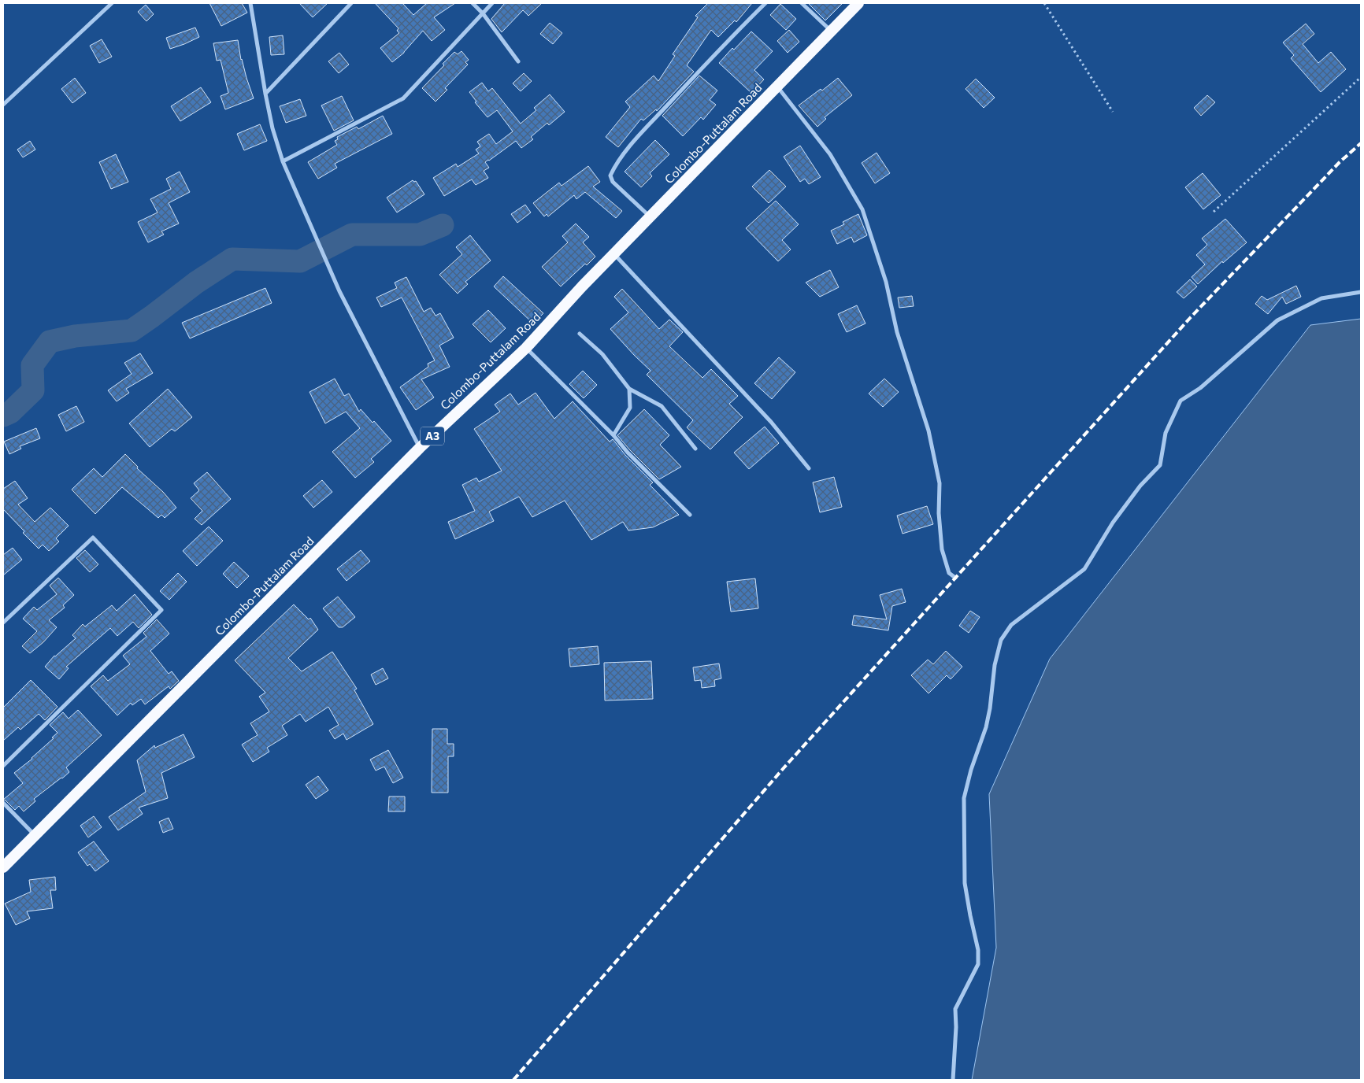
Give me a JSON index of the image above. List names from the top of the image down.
{
  "streets": {
    "highway": ["Colombo-Puttalam Road", "A3"]
  }
}
